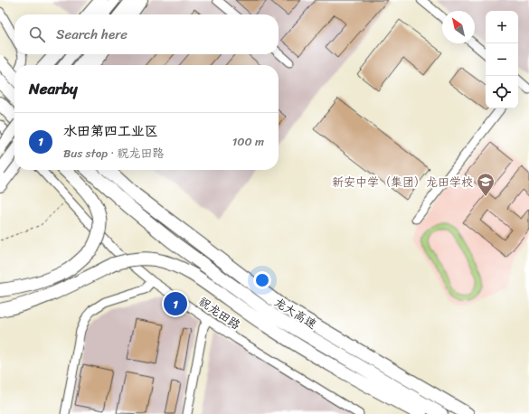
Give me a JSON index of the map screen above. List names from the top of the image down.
{
  "streets": {
    "highway": ["龙大高速"],
    "street": ["祝龙田路"]
  },
  "places": {
    "school or university": ["新安中学（集团）龙田学校"]
  },
  "north": "top left",
  "page": {
    "map_buttons": ["+", "−"],
    "search": "Search here",
    "heading": "Nearby",
    "list": [
      {
        "mark": "1",
        "name": "水田第四工业区",
        "note": "Bus stop · 祝龙田路",
        "value": "100 m"
      }
    ],
    "pins": "1"
  }
}
